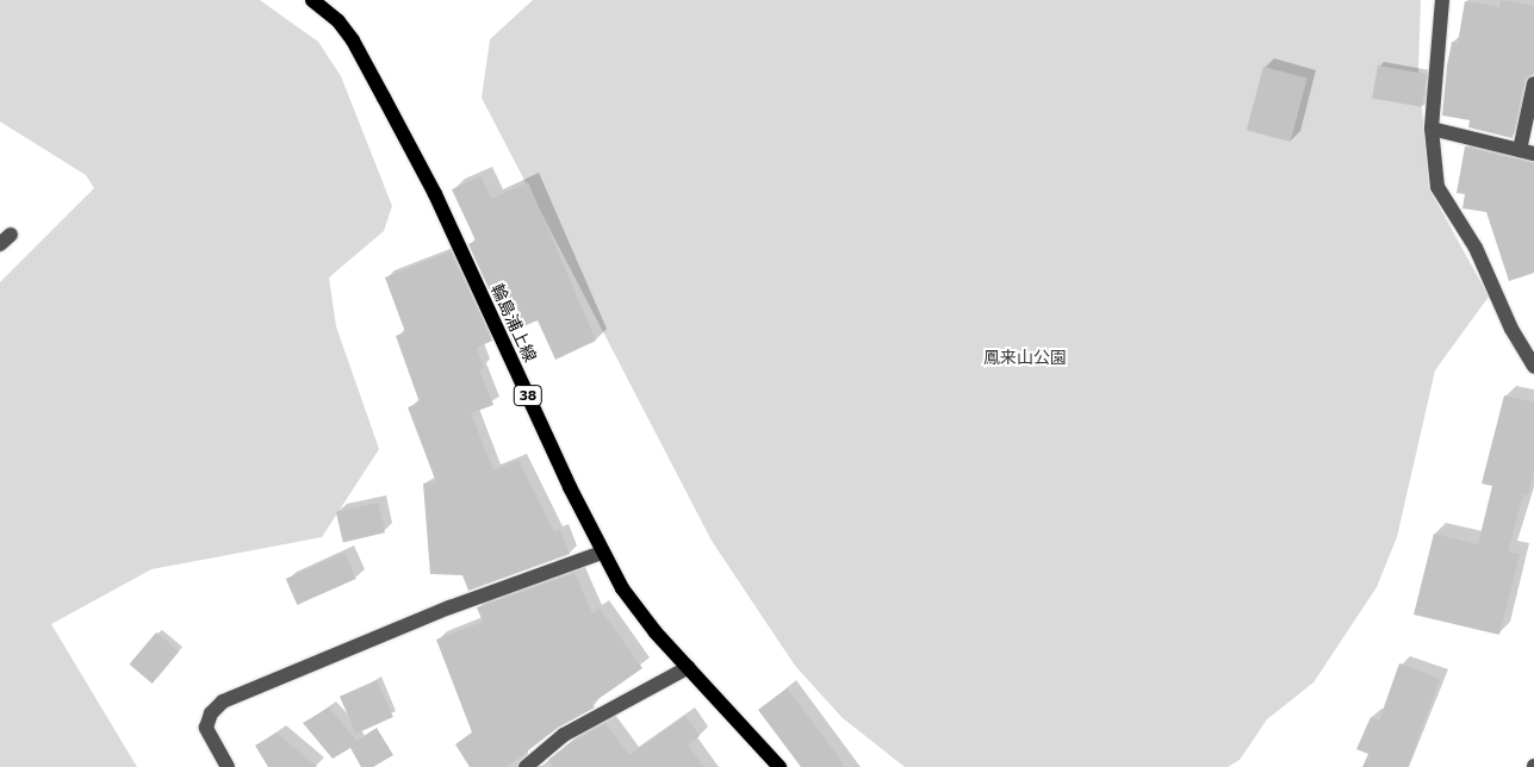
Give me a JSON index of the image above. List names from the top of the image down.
{
  "streets": {
    "main road": ["輪島浦上線", "38"]
  },
  "parks": ["鳳来山公園"]
}
